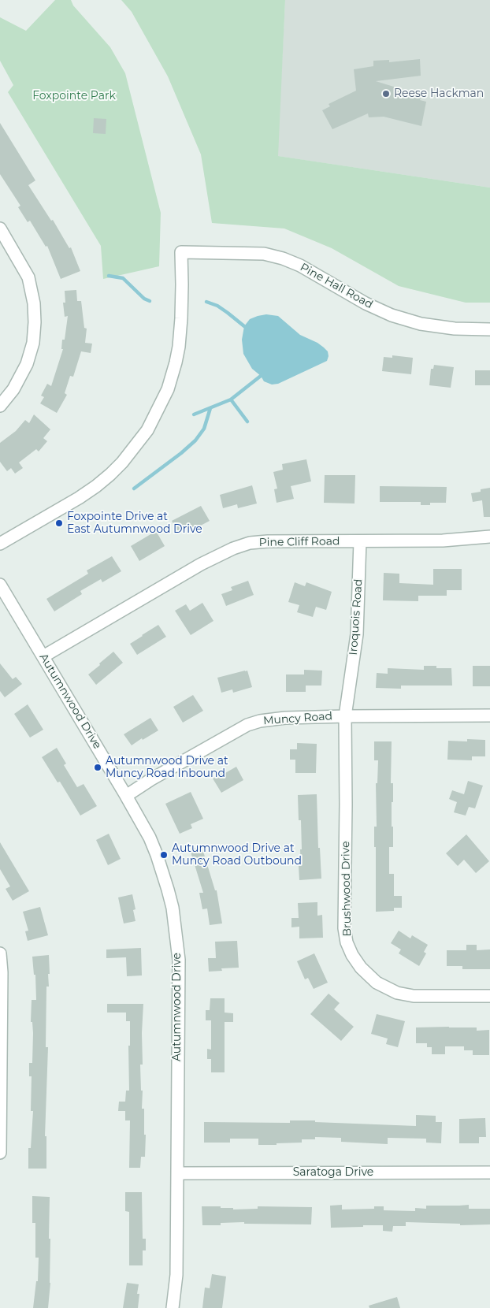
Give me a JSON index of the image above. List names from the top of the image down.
{
  "streets": {
    "street": [
      "Pine Hall Road",
      "Pine Cliff Road",
      "Iroquois Road",
      "Autumnwood Drive",
      "Muncy Road",
      "Brushwood Drive",
      "Saratoga Drive"
    ]
  },
  "crossings": [
    ["Pine Cliff Road", "Iroquois Road"],
    ["Pine Cliff Road", "Autumnwood Drive"],
    ["Iroquois Road", "Muncy Road"],
    ["Iroquois Road", "Brushwood Drive"],
    ["Autumnwood Drive", "Muncy Road"],
    ["Autumnwood Drive", "Saratoga Drive"],
    ["Muncy Road", "Brushwood Drive"]
  ],
  "parks": ["Foxpointe Park"],
  "places": [
    "Reese Hackman",
    "Foxpointe Drive at East Autumnwood Drive",
    "Autumnwood Drive at Muncy Road Inbound",
    "Autumnwood Drive at Muncy Road Outbound"
  ]
}
